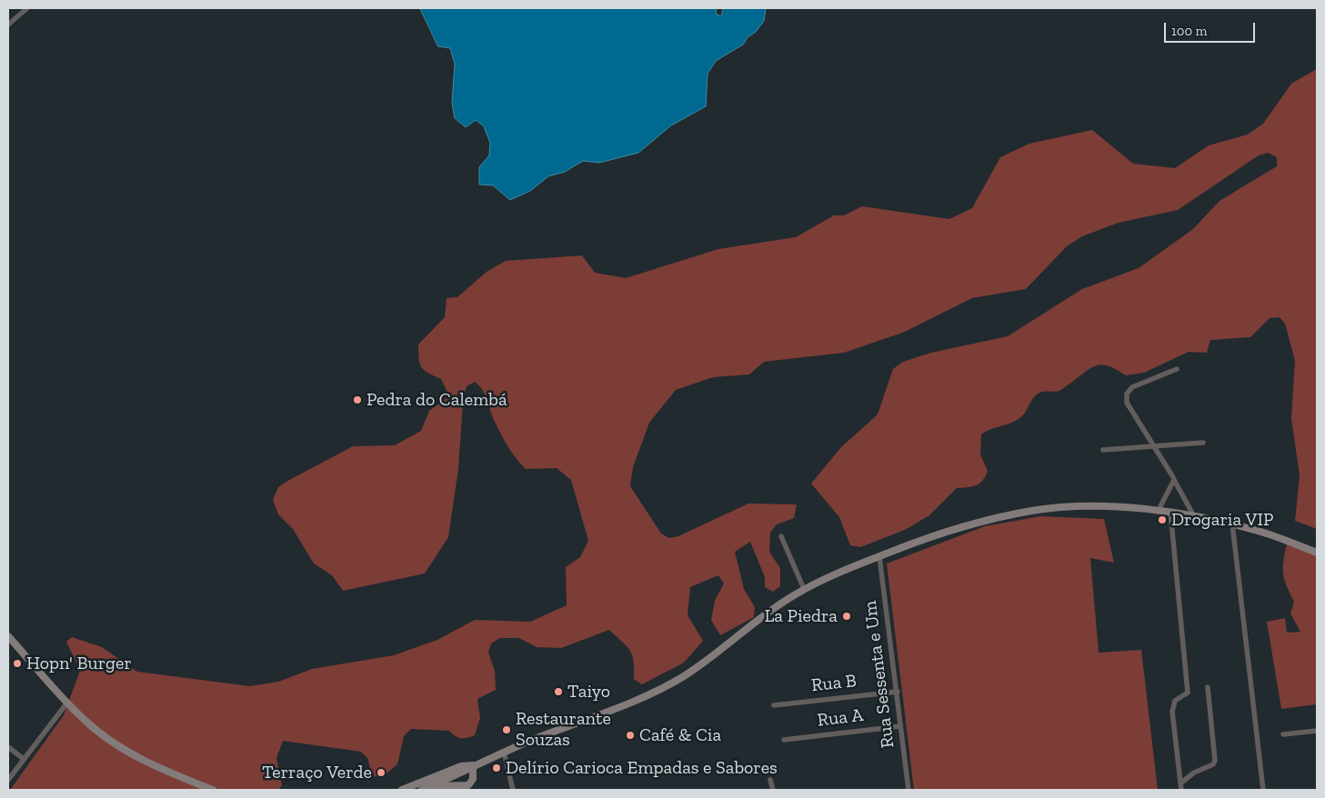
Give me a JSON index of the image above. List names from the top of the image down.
{
  "streets": {
    "street": ["Rua Sessenta e Um", "Rua B", "Rua A"]
  },
  "crossings": [
    ["Rua Sessenta e Um", "Rua B"],
    ["Rua Sessenta e Um", "Rua A"]
  ],
  "places": [
    "Pedra do Calembá",
    "Drogaria VIP",
    "La Piedra",
    "Hopn' Burger",
    "Taiyo",
    "Restaurante Souzas",
    "Café & Cia",
    "Delírio Carioca Empadas e Sabores",
    "Terraço Verde"
  ],
  "scale_bar": "100 m"
}
